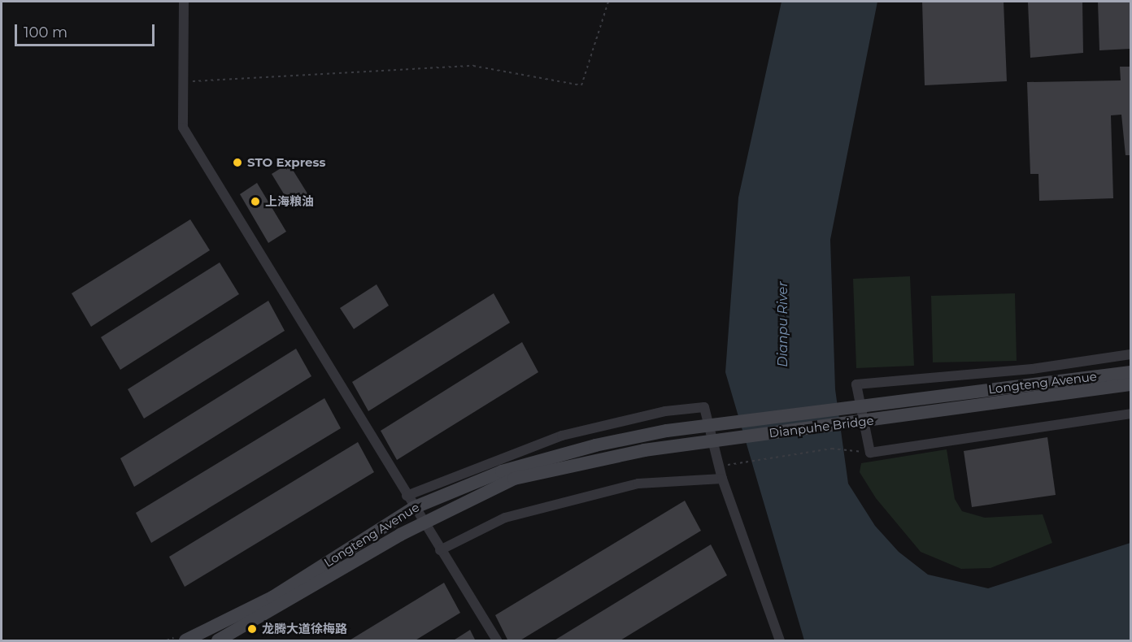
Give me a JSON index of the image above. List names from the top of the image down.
{
  "streets": {
    "main road": ["Longteng Avenue", "Dianpuhe Bridge"]
  },
  "crossings": [
    ["Longteng Avenue", "Dianpuhe Bridge"]
  ],
  "water": ["Dianpu River"],
  "places": ["STO Express", "上海粮油", "龙腾大道徐梅路"],
  "scale_bar": "100 m"
}
